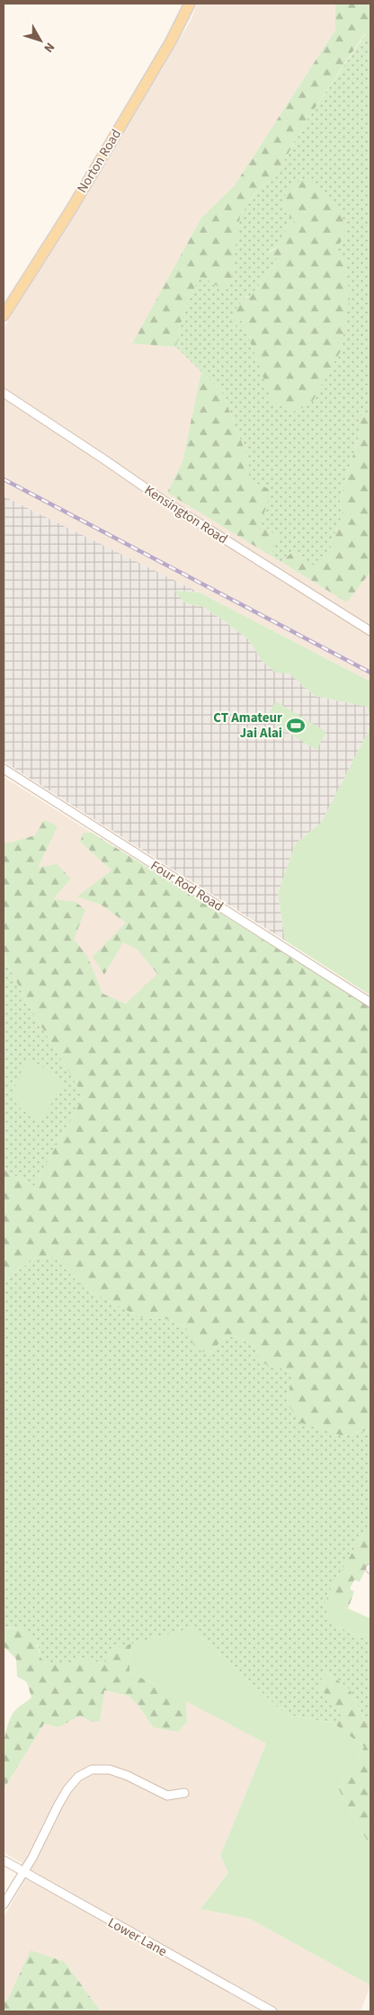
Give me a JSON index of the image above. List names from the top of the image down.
{
  "streets": {
    "main road": ["Norton Road"],
    "street": ["Kensington Road", "Four Rod Road", "Lower Lane"]
  },
  "places": {
    "sports": ["CT Amateur Jai Alai"]
  },
  "north": "bottom right"
}
